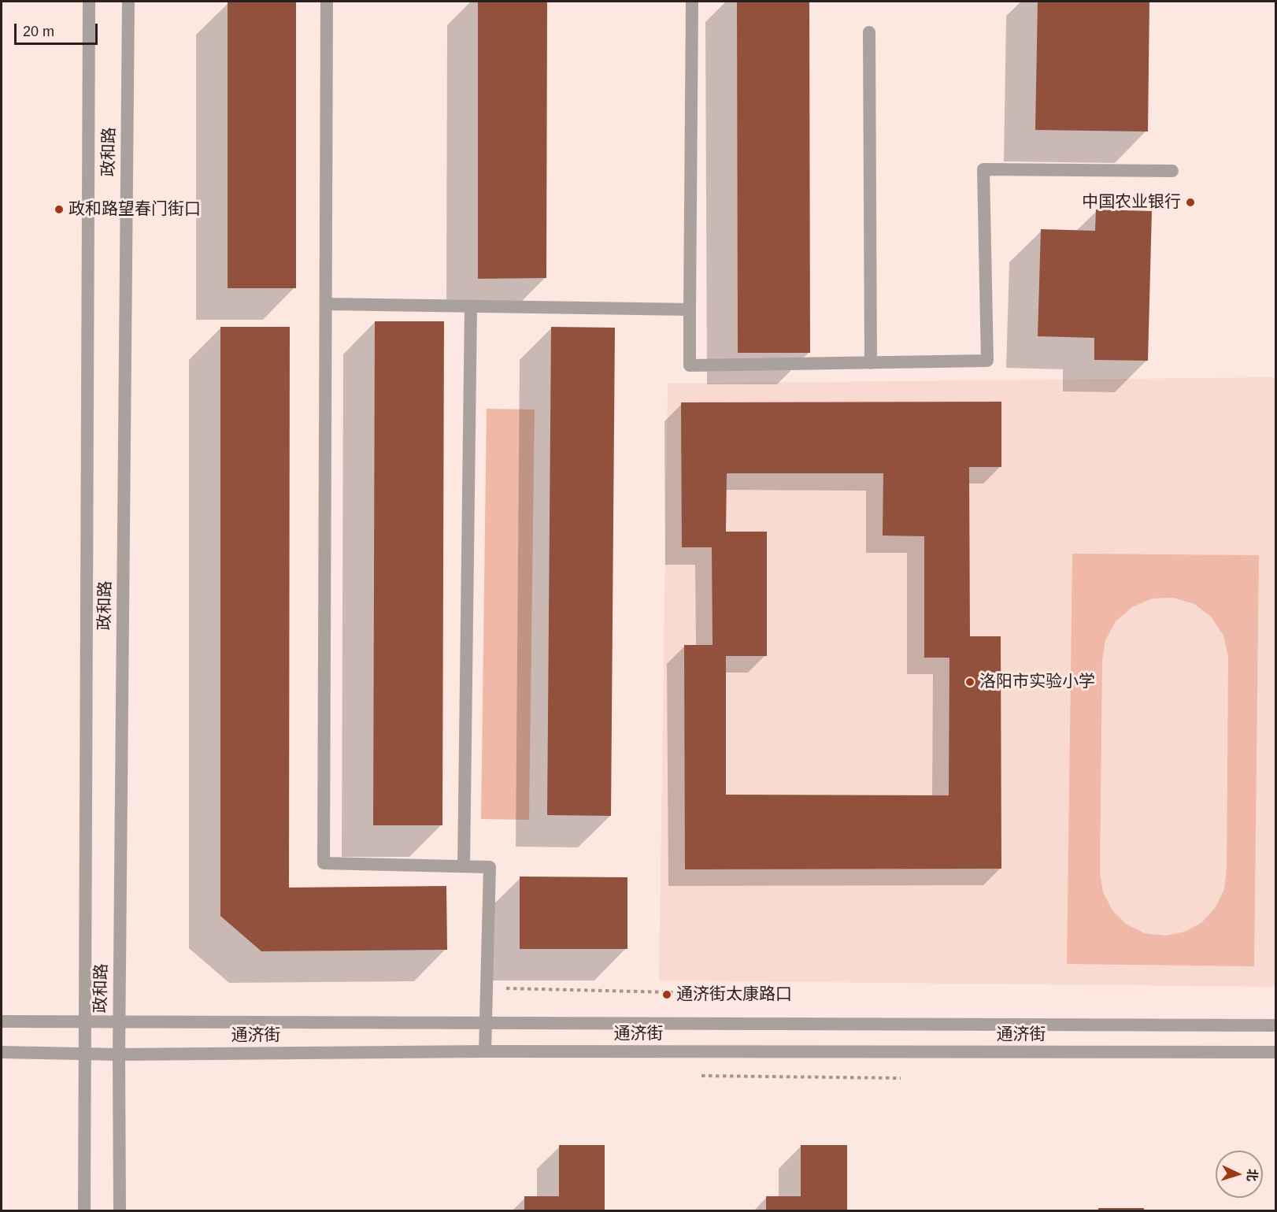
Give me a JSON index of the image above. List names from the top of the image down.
{
  "streets": {
    "street": ["政和路", "通济街"]
  },
  "crossings": [
    ["政和路", "通济街"]
  ],
  "places": [
    "中国农业银行",
    "政和路望春门街口",
    "洛阳市实验小学",
    "通济街太康路口"
  ],
  "scale_bar": "20 m",
  "north": "right"
}
